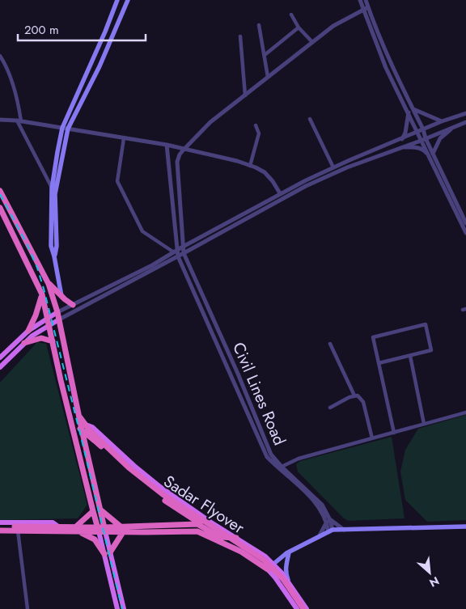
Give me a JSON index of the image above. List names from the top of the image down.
{
  "streets": {
    "highway": ["Sadar Flyover"],
    "street": ["Civil Lines Road"]
  },
  "scale_bar": "200 m",
  "north": "bottom right"
}
